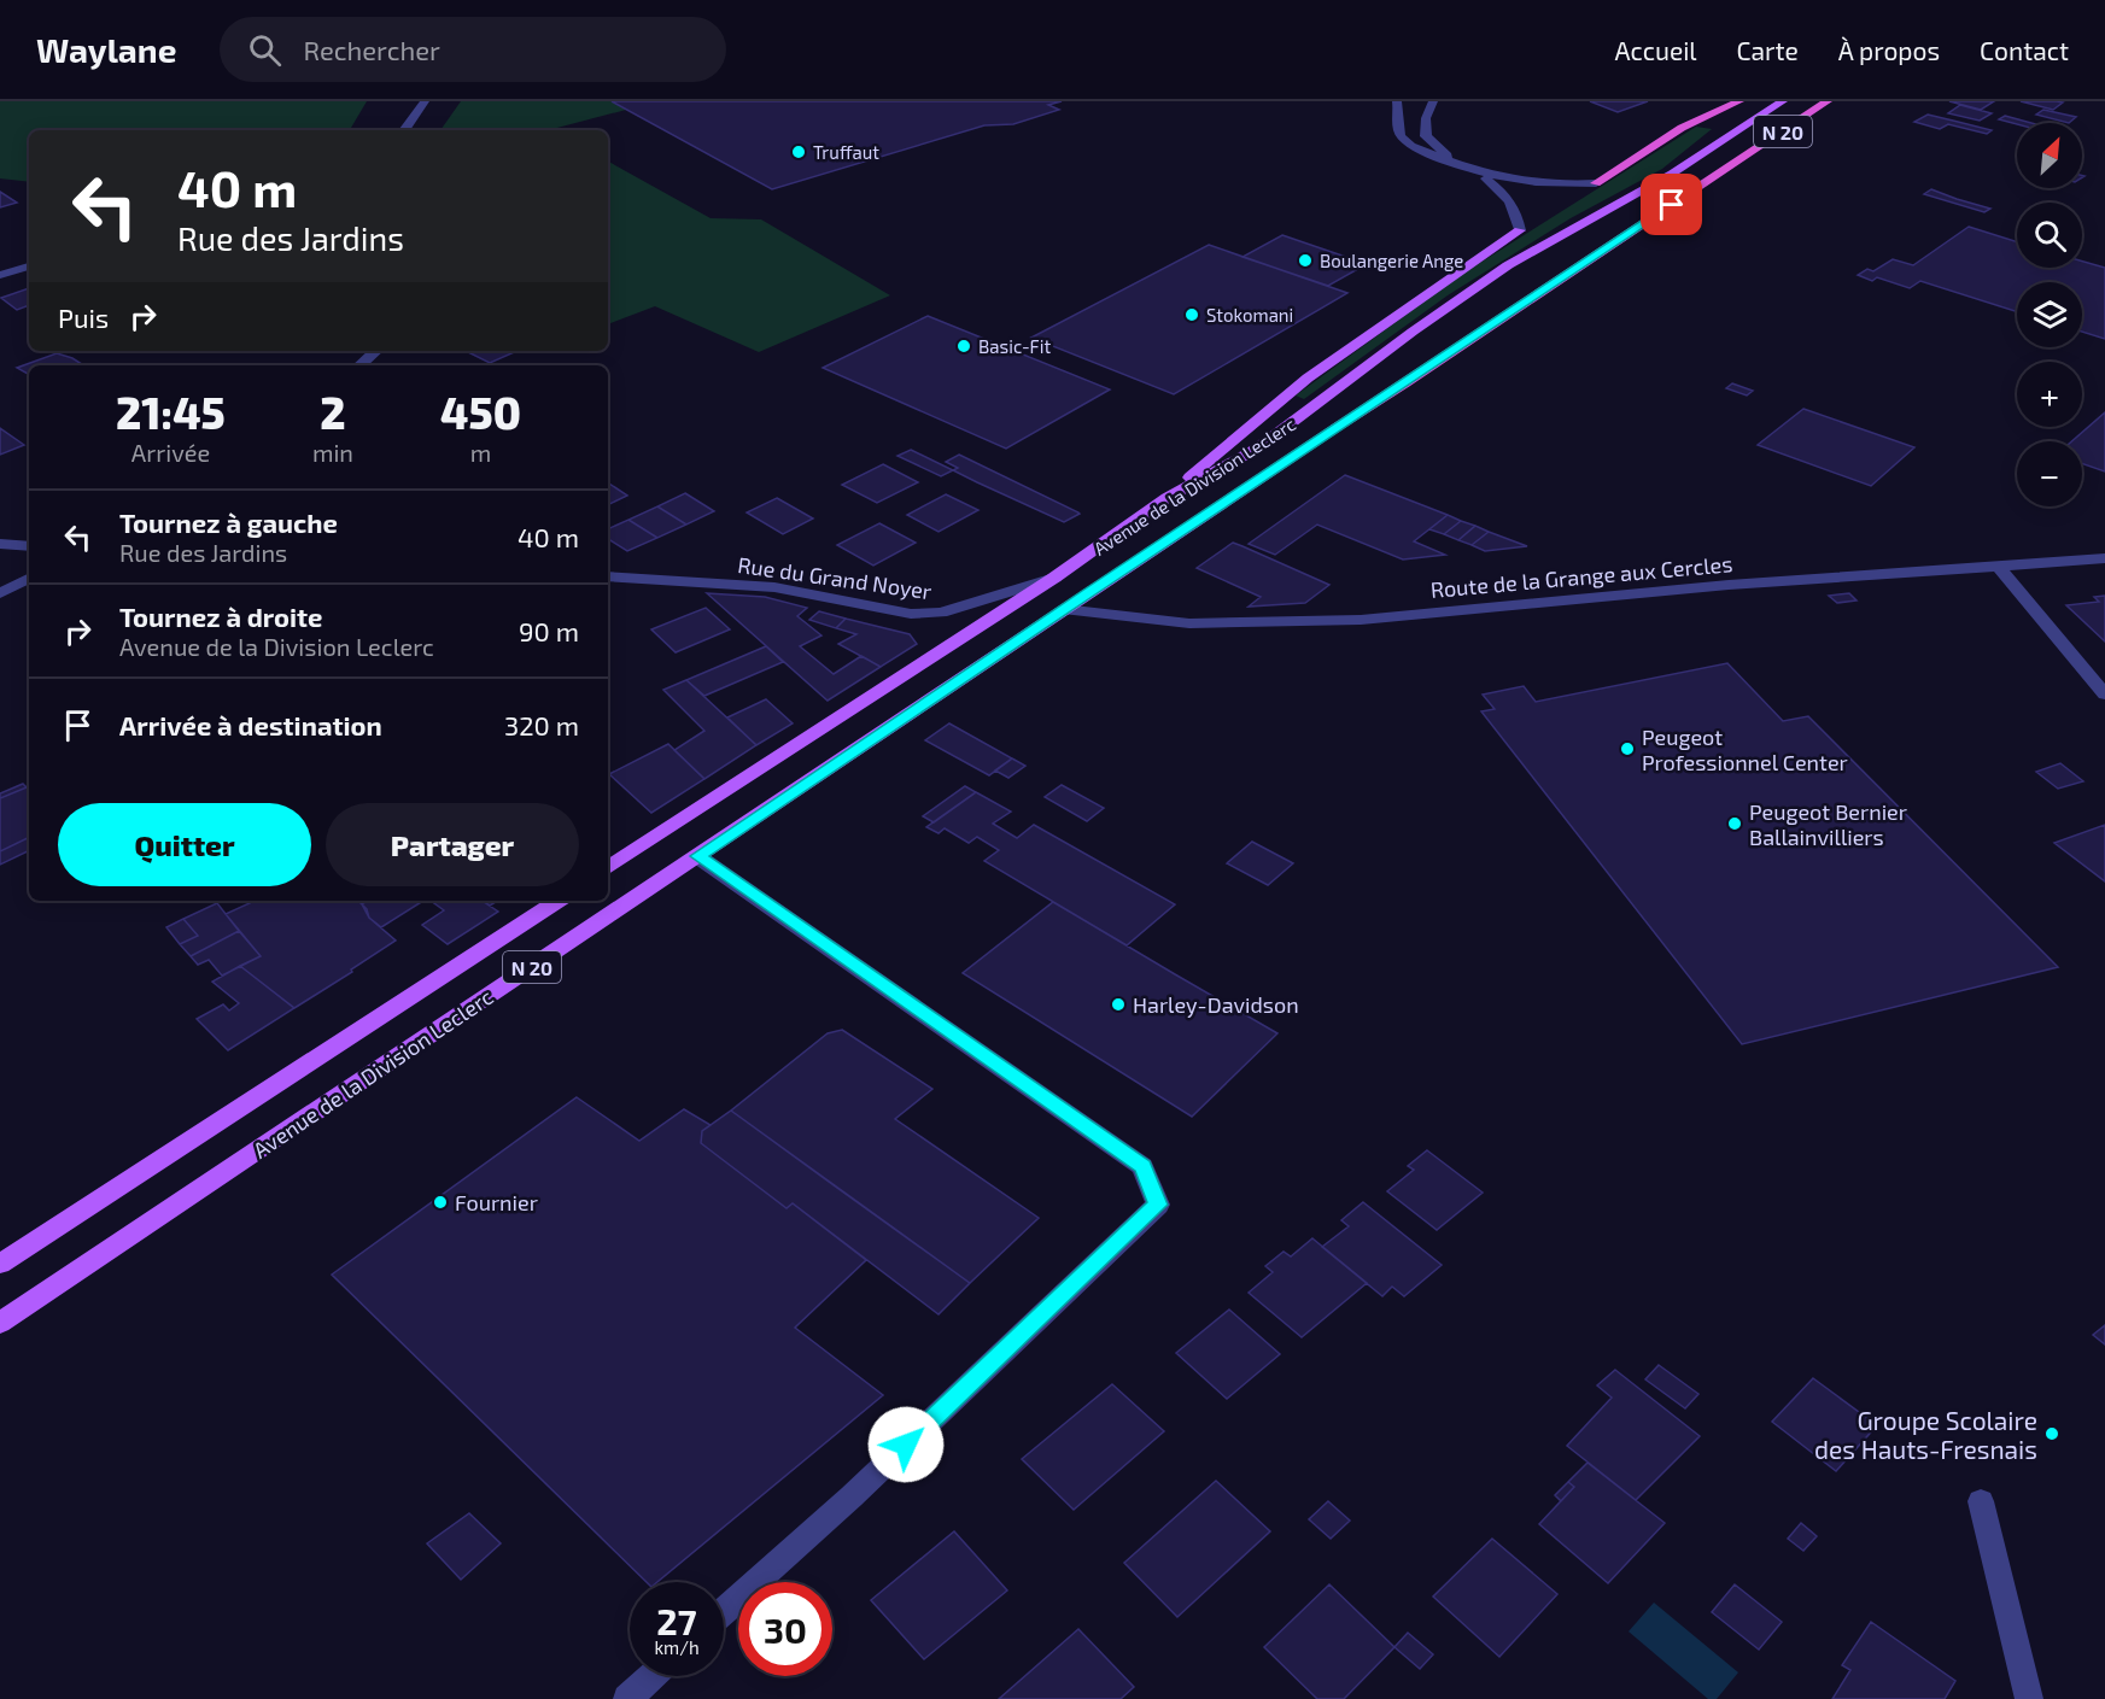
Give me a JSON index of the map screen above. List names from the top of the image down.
{
  "streets": {
    "highway": ["N 20", "Avenue de la Division Leclerc"],
    "street": ["Route de la Grange aux Cercles", "Rue du Grand Noyer"]
  },
  "crossings": [
    ["Avenue de la Division Leclerc", "Route de la Grange aux Cercles"],
    ["Avenue de la Division Leclerc", "Rue du Grand Noyer"]
  ],
  "places": [
    "Truffaut",
    "Boulangerie Ange",
    "Stokomani",
    "Basic-Fit",
    "Peugeot Professionnel Center",
    "Peugeot Bernier Ballainvilliers",
    "Harley-Davidson",
    "Fournier",
    "Groupe Scolaire des Hauts-Fresnais"
  ],
  "north": "top right",
  "page": {
    "header": "Waylane",
    "search": "Rechercher",
    "nav": [
      "Accueil",
      "Carte",
      "À propos",
      "Contact"
    ],
    "map_buttons": ["+", "−"],
    "turn": ["40 m", "Rue des Jardins"],
    "then": "Puis",
    "eta": [
      "21:45",
      "Arrivée",
      "2",
      "min",
      "450",
      "m"
    ],
    "list": [
      {
        "name": "Tournez à gauche",
        "note": "Rue des Jardins",
        "value": "40 m"
      },
      {
        "name": "Tournez à droite",
        "note": "Avenue de la Division Leclerc",
        "value": "90 m"
      },
      {
        "name": "Arrivée à destination",
        "value": "320 m"
      }
    ],
    "buttons": ["Quitter", "Partager"],
    "speed": "27 km/h",
    "limit": "30"
  }
}
